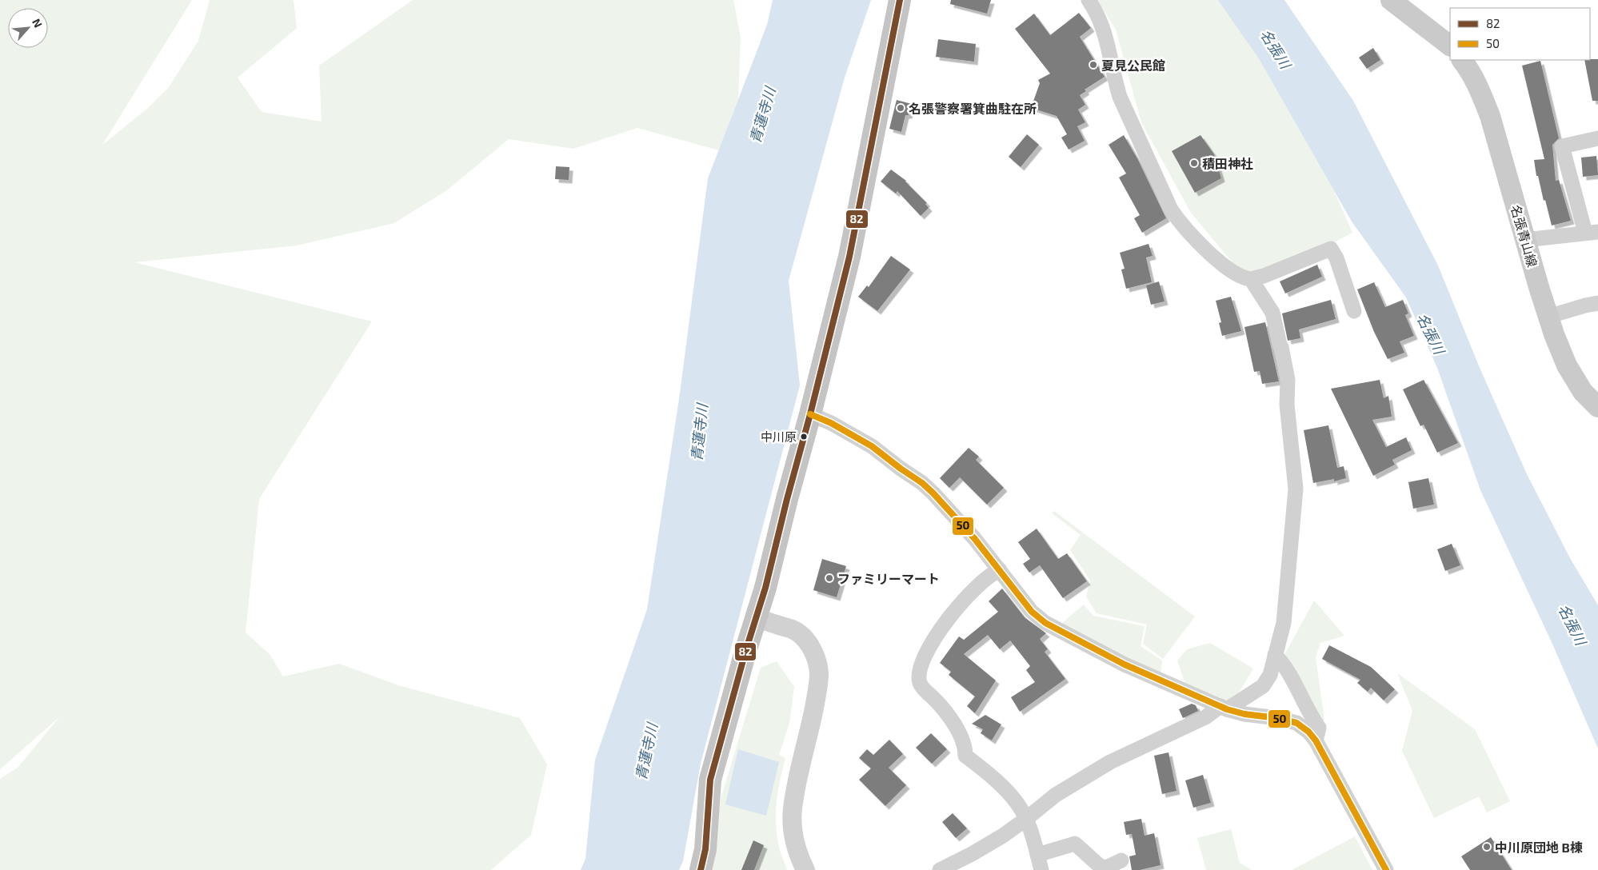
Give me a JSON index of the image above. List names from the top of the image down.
{
  "streets": {
    "main road": ["名張青山線"]
  },
  "water": ["名張川", "青蓮寺川"],
  "places": [
    "夏見公民館",
    "名張警察署箕曲駐在所",
    "積田神社",
    "中川原",
    "ファミリーマート",
    "中川原団地 B棟"
  ],
  "lines": ["transit line 82", "transit line 50"],
  "legend": ["82", "50"],
  "north": "top right"
}
